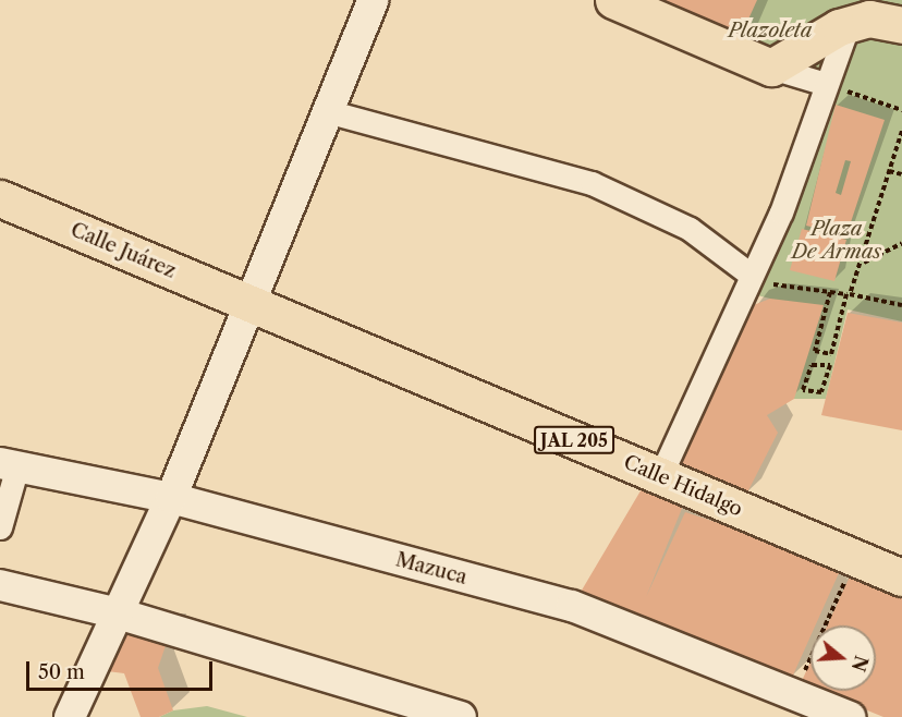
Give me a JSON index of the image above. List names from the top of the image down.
{
  "streets": {
    "main road": [
      "Calle Juárez",
      "JAL 205",
      "Calle Hidalgo",
      "Mazuca"
    ]
  },
  "crossings": [
    ["Calle Juárez", "Calle Hidalgo"]
  ],
  "parks": ["Plazoleta", "Plaza De Armas"],
  "scale_bar": "50 m",
  "north": "right"
}
